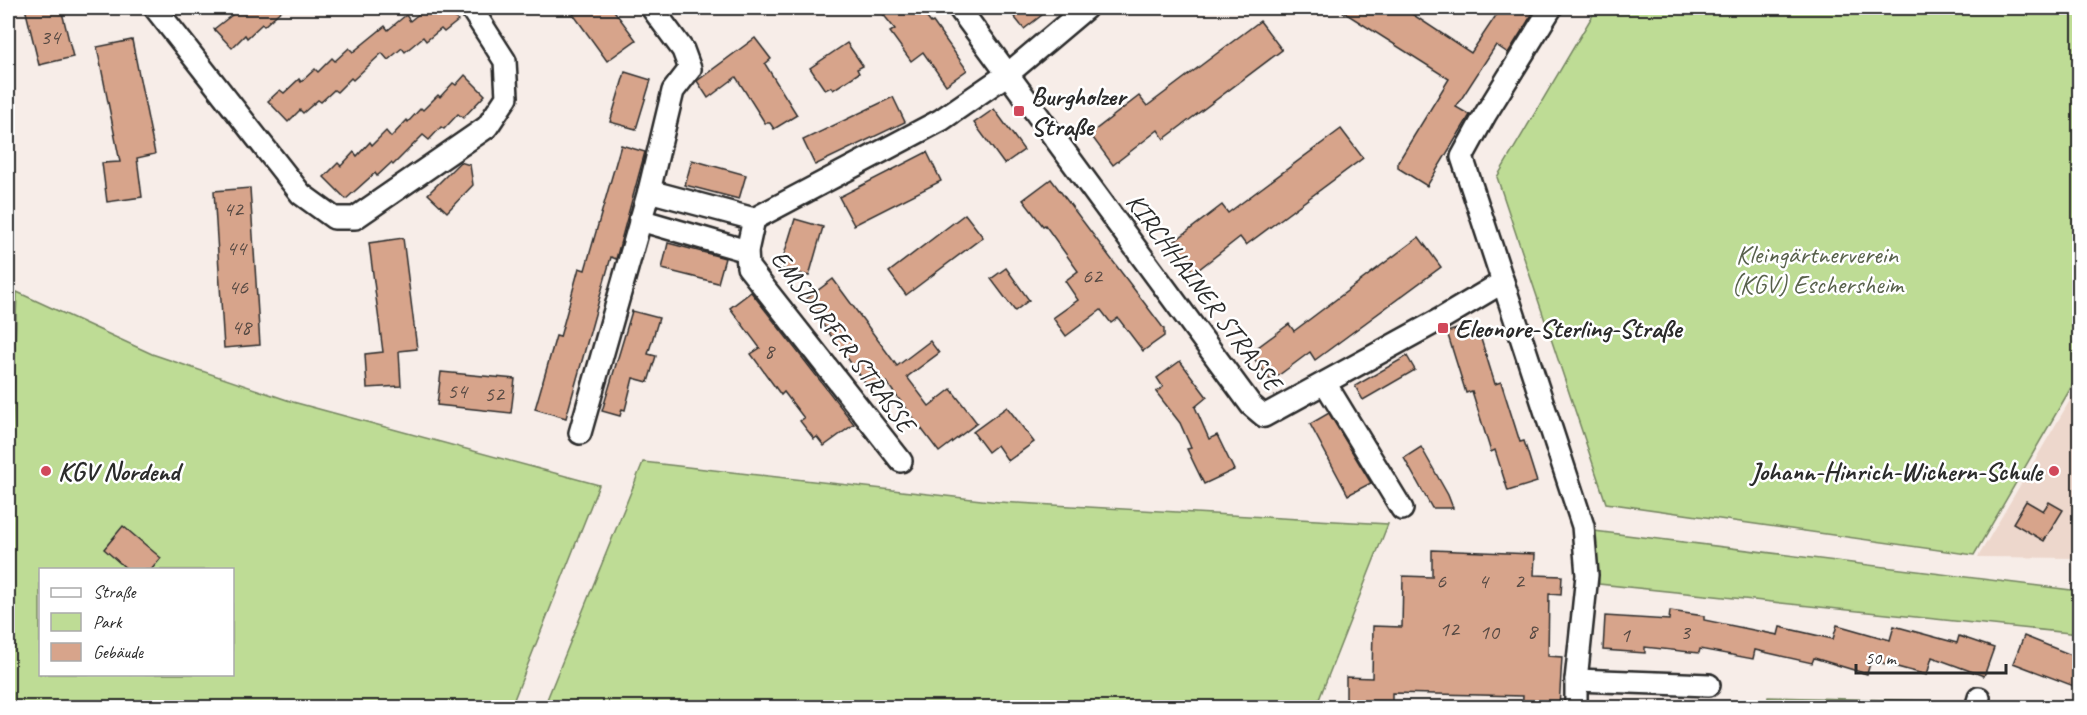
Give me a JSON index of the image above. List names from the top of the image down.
{
  "streets": {
    "street": ["KIRCHHAINER STRASSE", "EMSDORFER STRASSE"]
  },
  "parks": ["Kleingärtnerverein (KGV) Eschersheim"],
  "places": {
    "transit": ["Burgholzer Straße", "Eleonore-Sterling-Straße"],
    "other": ["KGV Nordend", "Johann-Hinrich-Wichern-Schule"]
  },
  "house_numbers": [
    "34",
    "42",
    "44",
    "62",
    "46",
    "48",
    "8",
    "54",
    "52",
    "6",
    "4",
    "2",
    "12",
    "8",
    "10",
    "3",
    "1"
  ],
  "legend": ["Straße", "Park", "Gebäude"],
  "scale_bar": "50 m"
}
